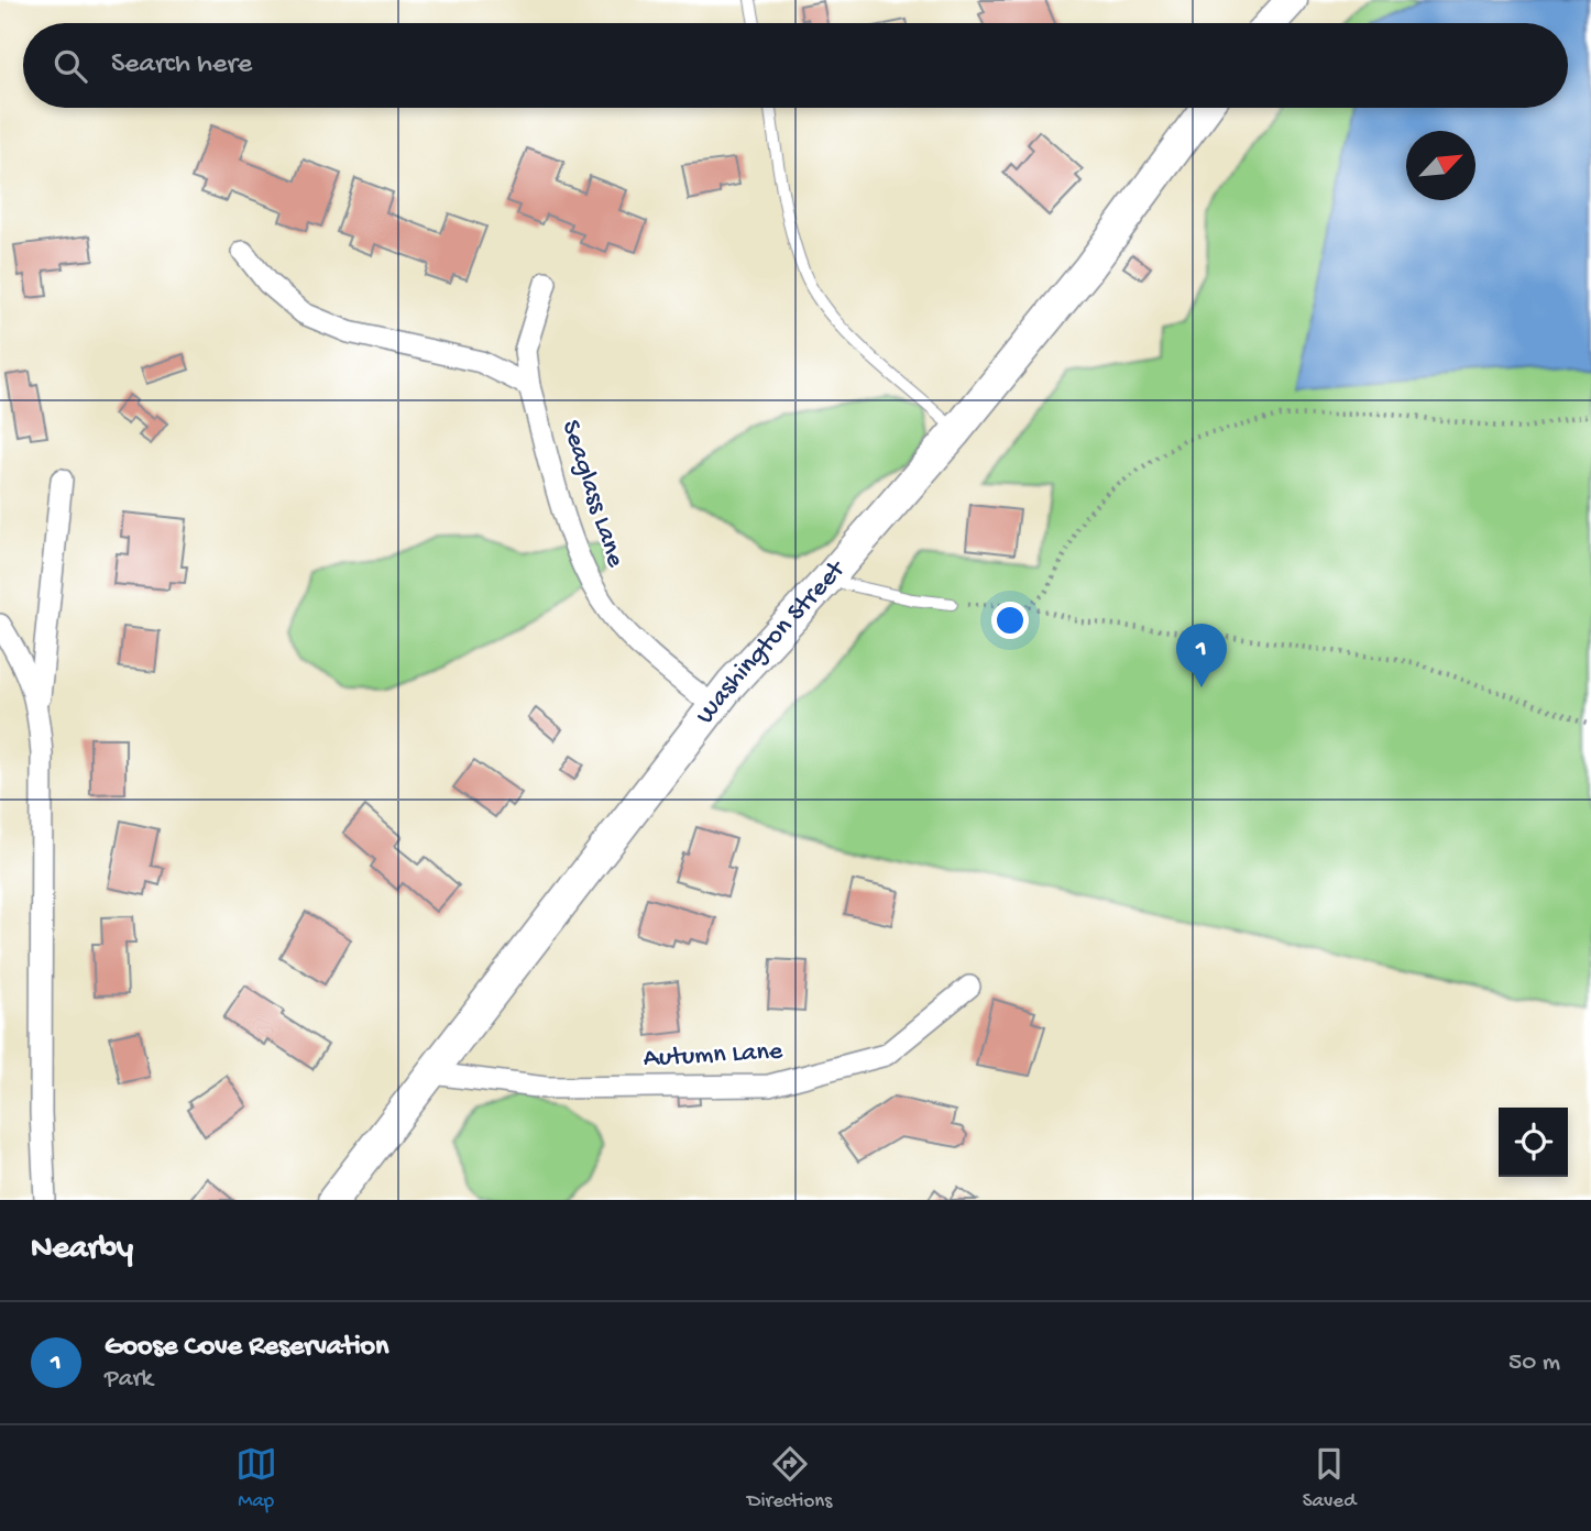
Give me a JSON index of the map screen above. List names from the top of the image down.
{
  "streets": {
    "main road": ["Washington Street"],
    "street": ["Seaglass Lane", "Autumn Lane"]
  },
  "crossings": [
    ["Seaglass Lane", "Washington Street"],
    ["Washington Street", "Autumn Lane"]
  ],
  "north": "top right",
  "page": {
    "search": "Search here",
    "pins": "1",
    "heading": "Nearby",
    "list": [
      {
        "mark": "1",
        "name": "Goose Cove Reservation",
        "note": "Park",
        "value": "50 m"
      }
    ],
    "nav": ["Map", "Directions", "Saved"]
  }
}
